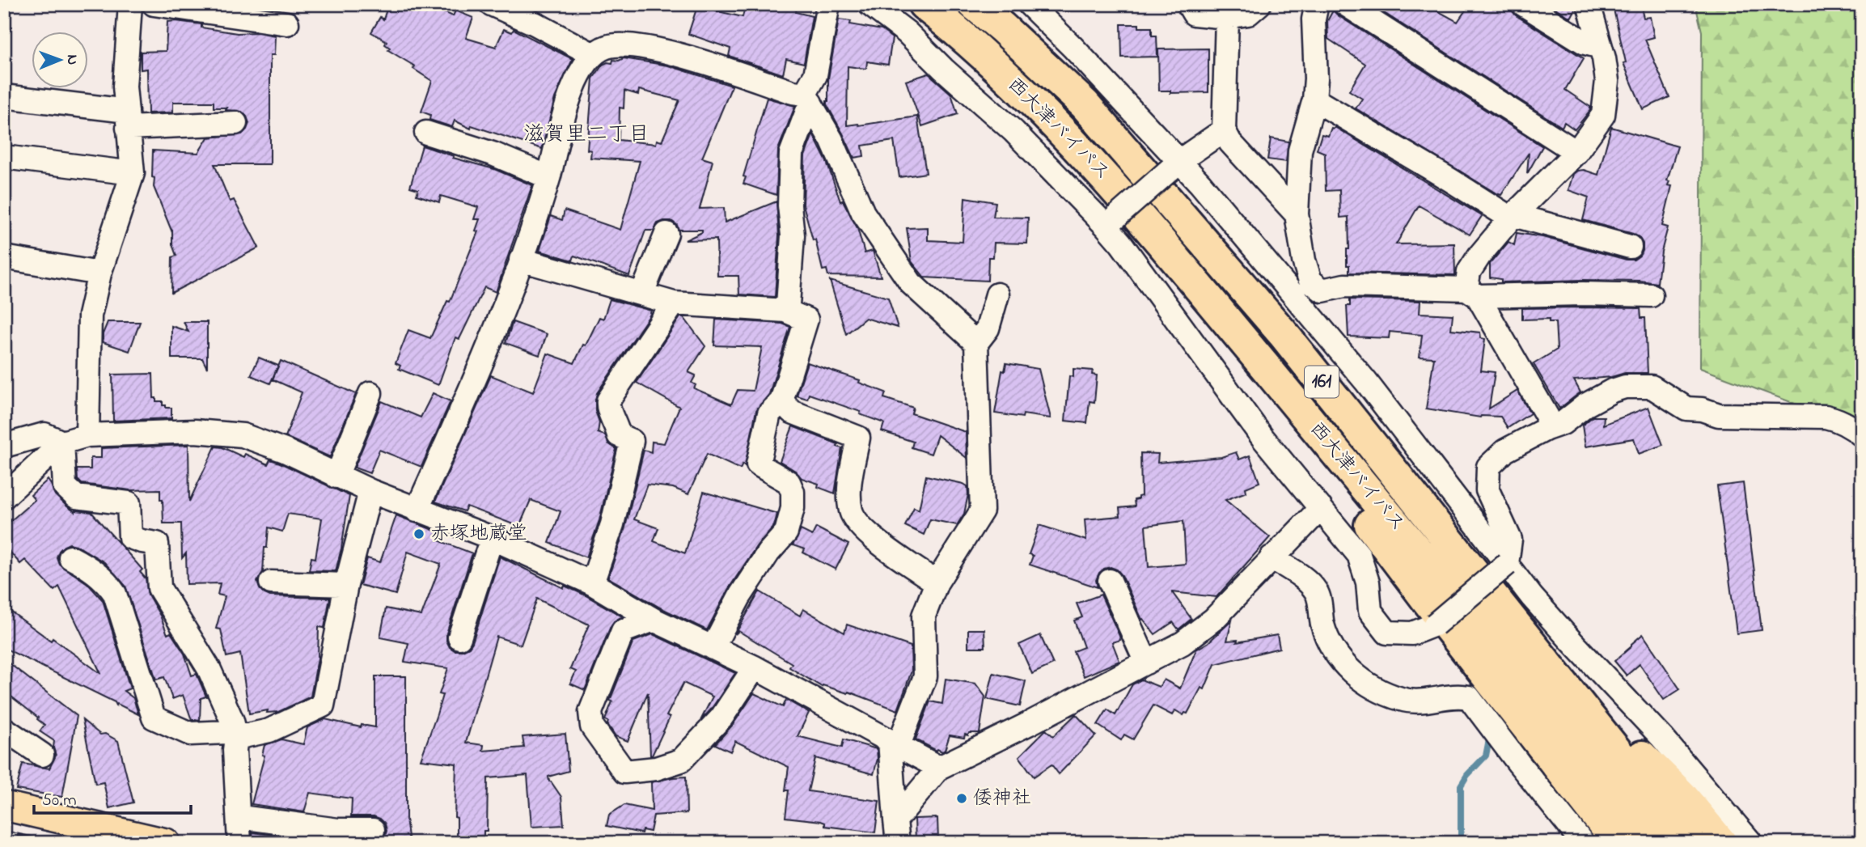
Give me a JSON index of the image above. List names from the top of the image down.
{
  "streets": {
    "highway": ["西大津バイパス", "161"]
  },
  "districts": ["滋賀里二丁目"],
  "places": ["赤塚地蔵堂", "倭神社"],
  "scale_bar": "50 m",
  "north": "right"
}
